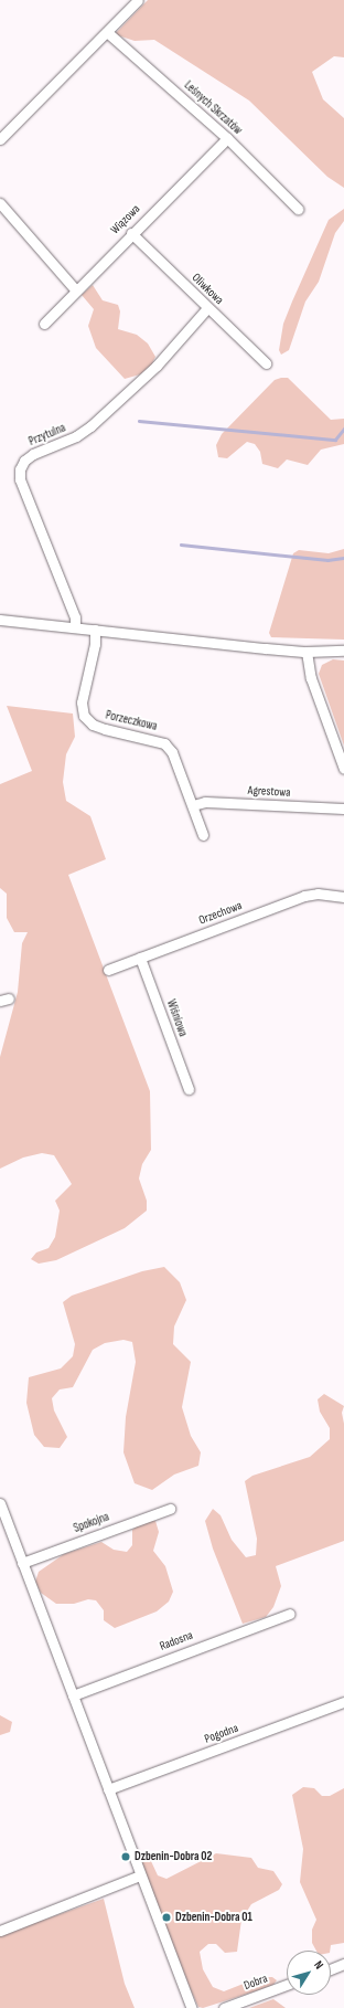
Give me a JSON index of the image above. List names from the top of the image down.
{
  "streets": {
    "street": [
      "Leśnych Skrzatów",
      "Wiązowa",
      "Oliwkowa",
      "Przytulna",
      "Porzeczkowa",
      "Agrestowa",
      "Orzechowa",
      "Wiśniowa",
      "Spokojna",
      "Radosna",
      "Pogodna",
      "Dobra"
    ]
  },
  "crossings": [
    ["Leśnych Skrzatów", "Wiązowa"],
    ["Wiązowa", "Oliwkowa"],
    ["Oliwkowa", "Przytulna"],
    ["Porzeczkowa", "Agrestowa"],
    ["Orzechowa", "Wiśniowa"]
  ],
  "places": ["Dzbenin-Dobra 02", "Dzbenin-Dobra 01"],
  "north": "top right"
}
